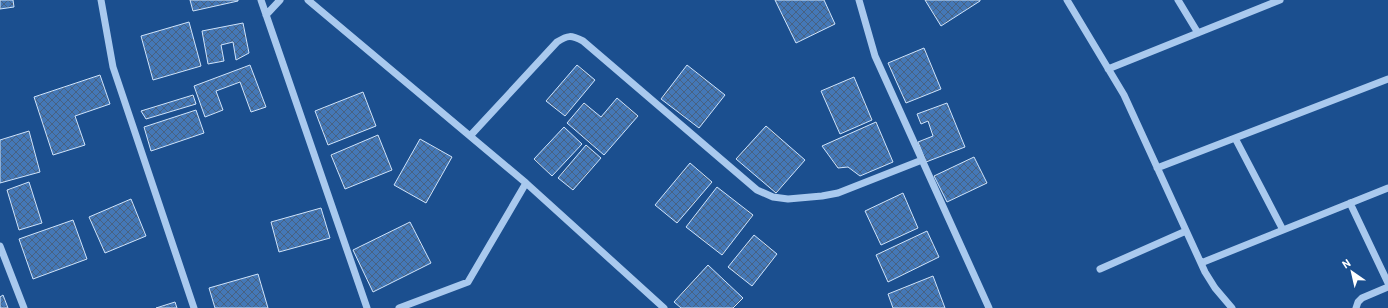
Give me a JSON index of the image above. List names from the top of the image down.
{
  "north": "top left"
}
